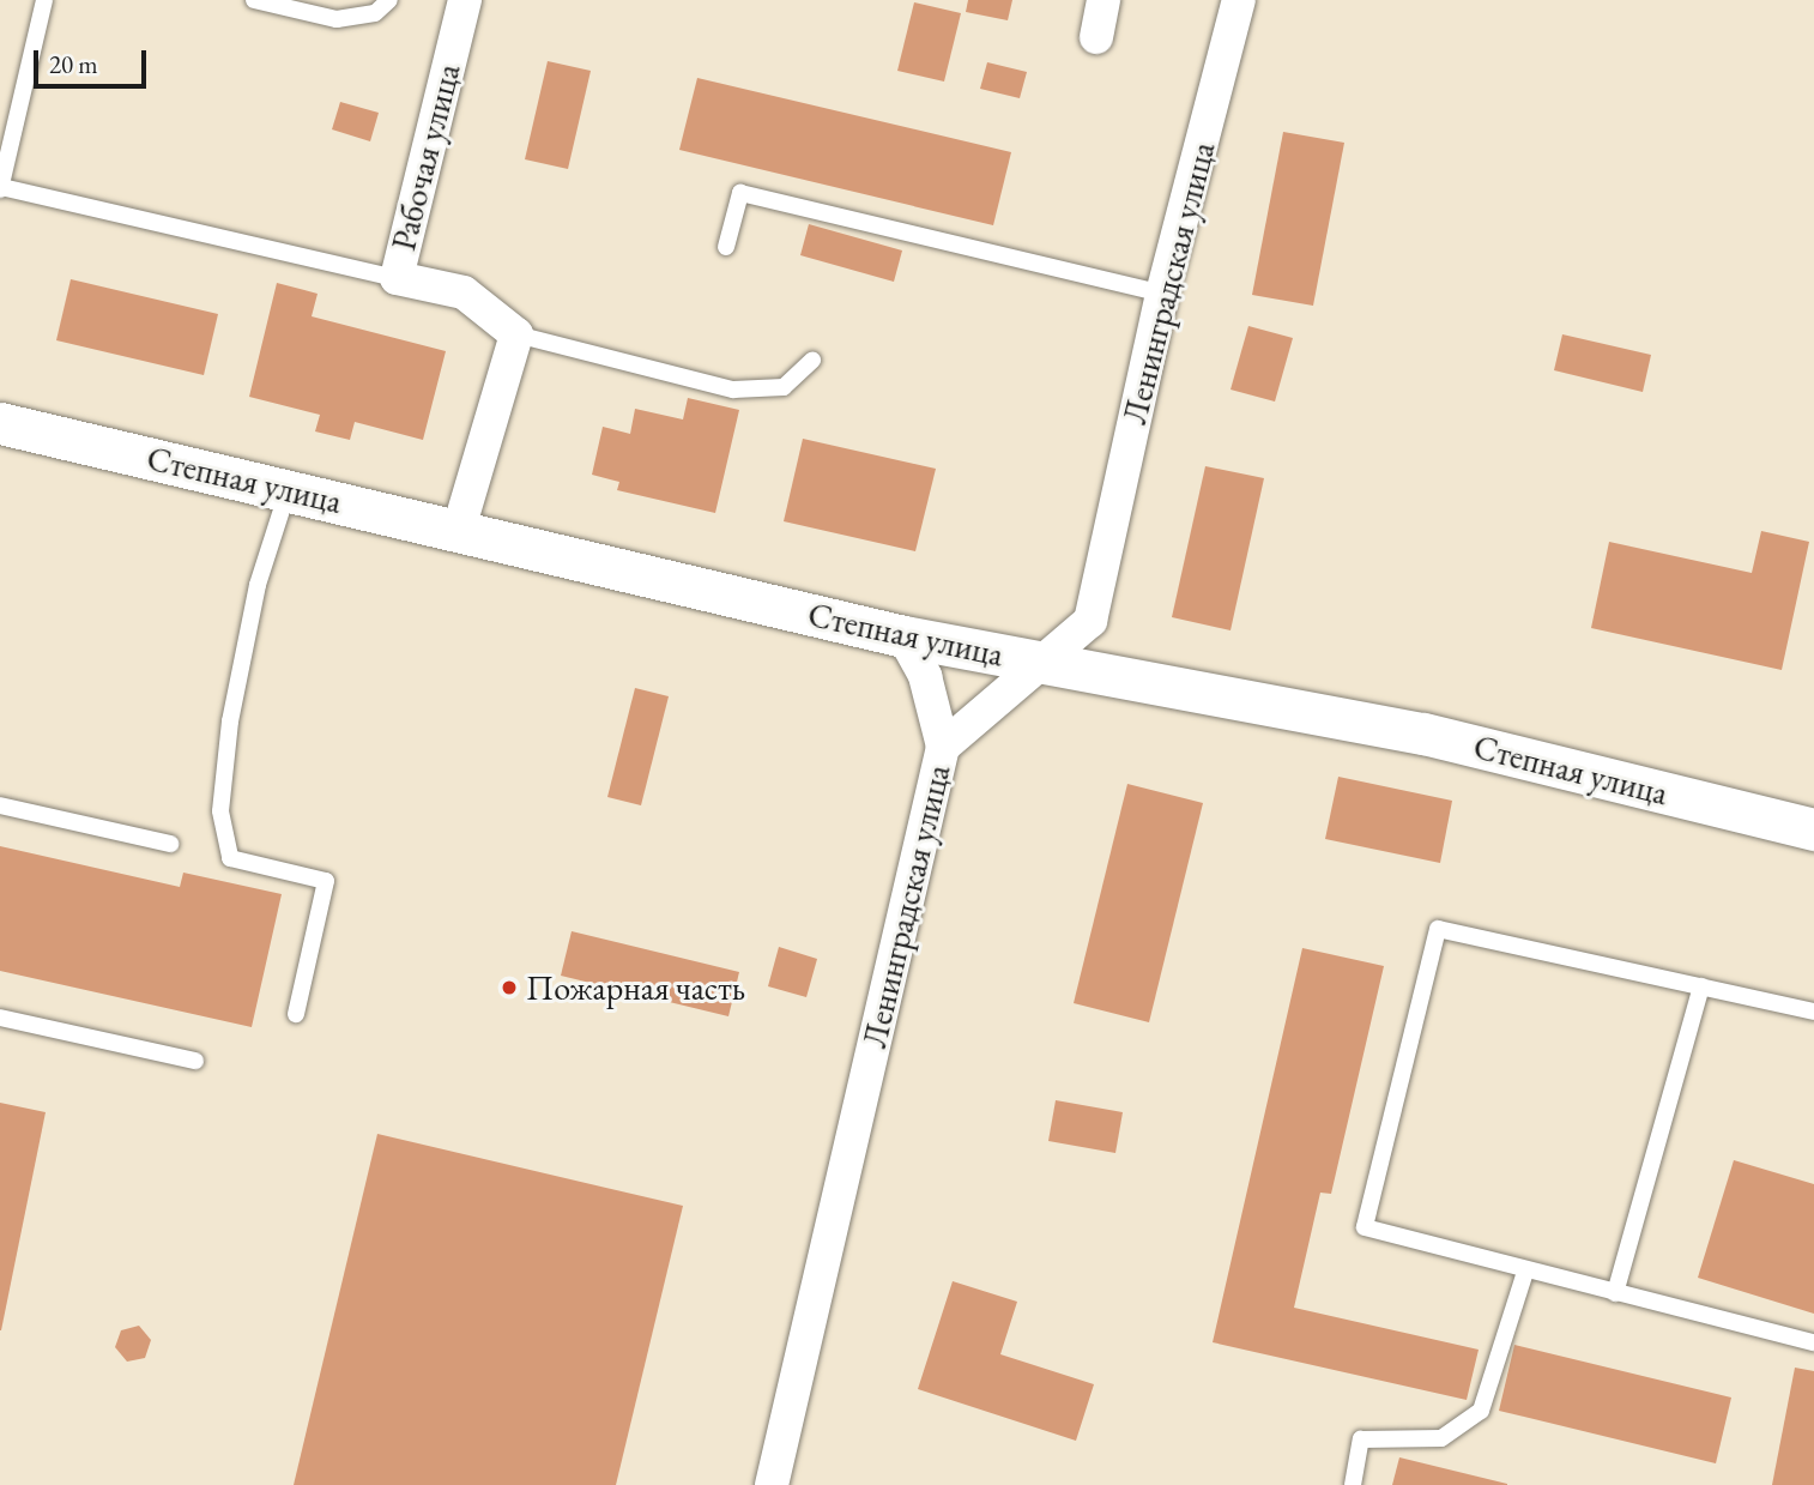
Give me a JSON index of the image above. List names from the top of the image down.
{
  "streets": {
    "street": ["Рабочая улица", "Ленинградская улица", "Степная улица"]
  },
  "crossings": [
    ["Ленинградская улица", "Степная улица"]
  ],
  "places": ["Пожарная часть"],
  "scale_bar": "20 m"
}
